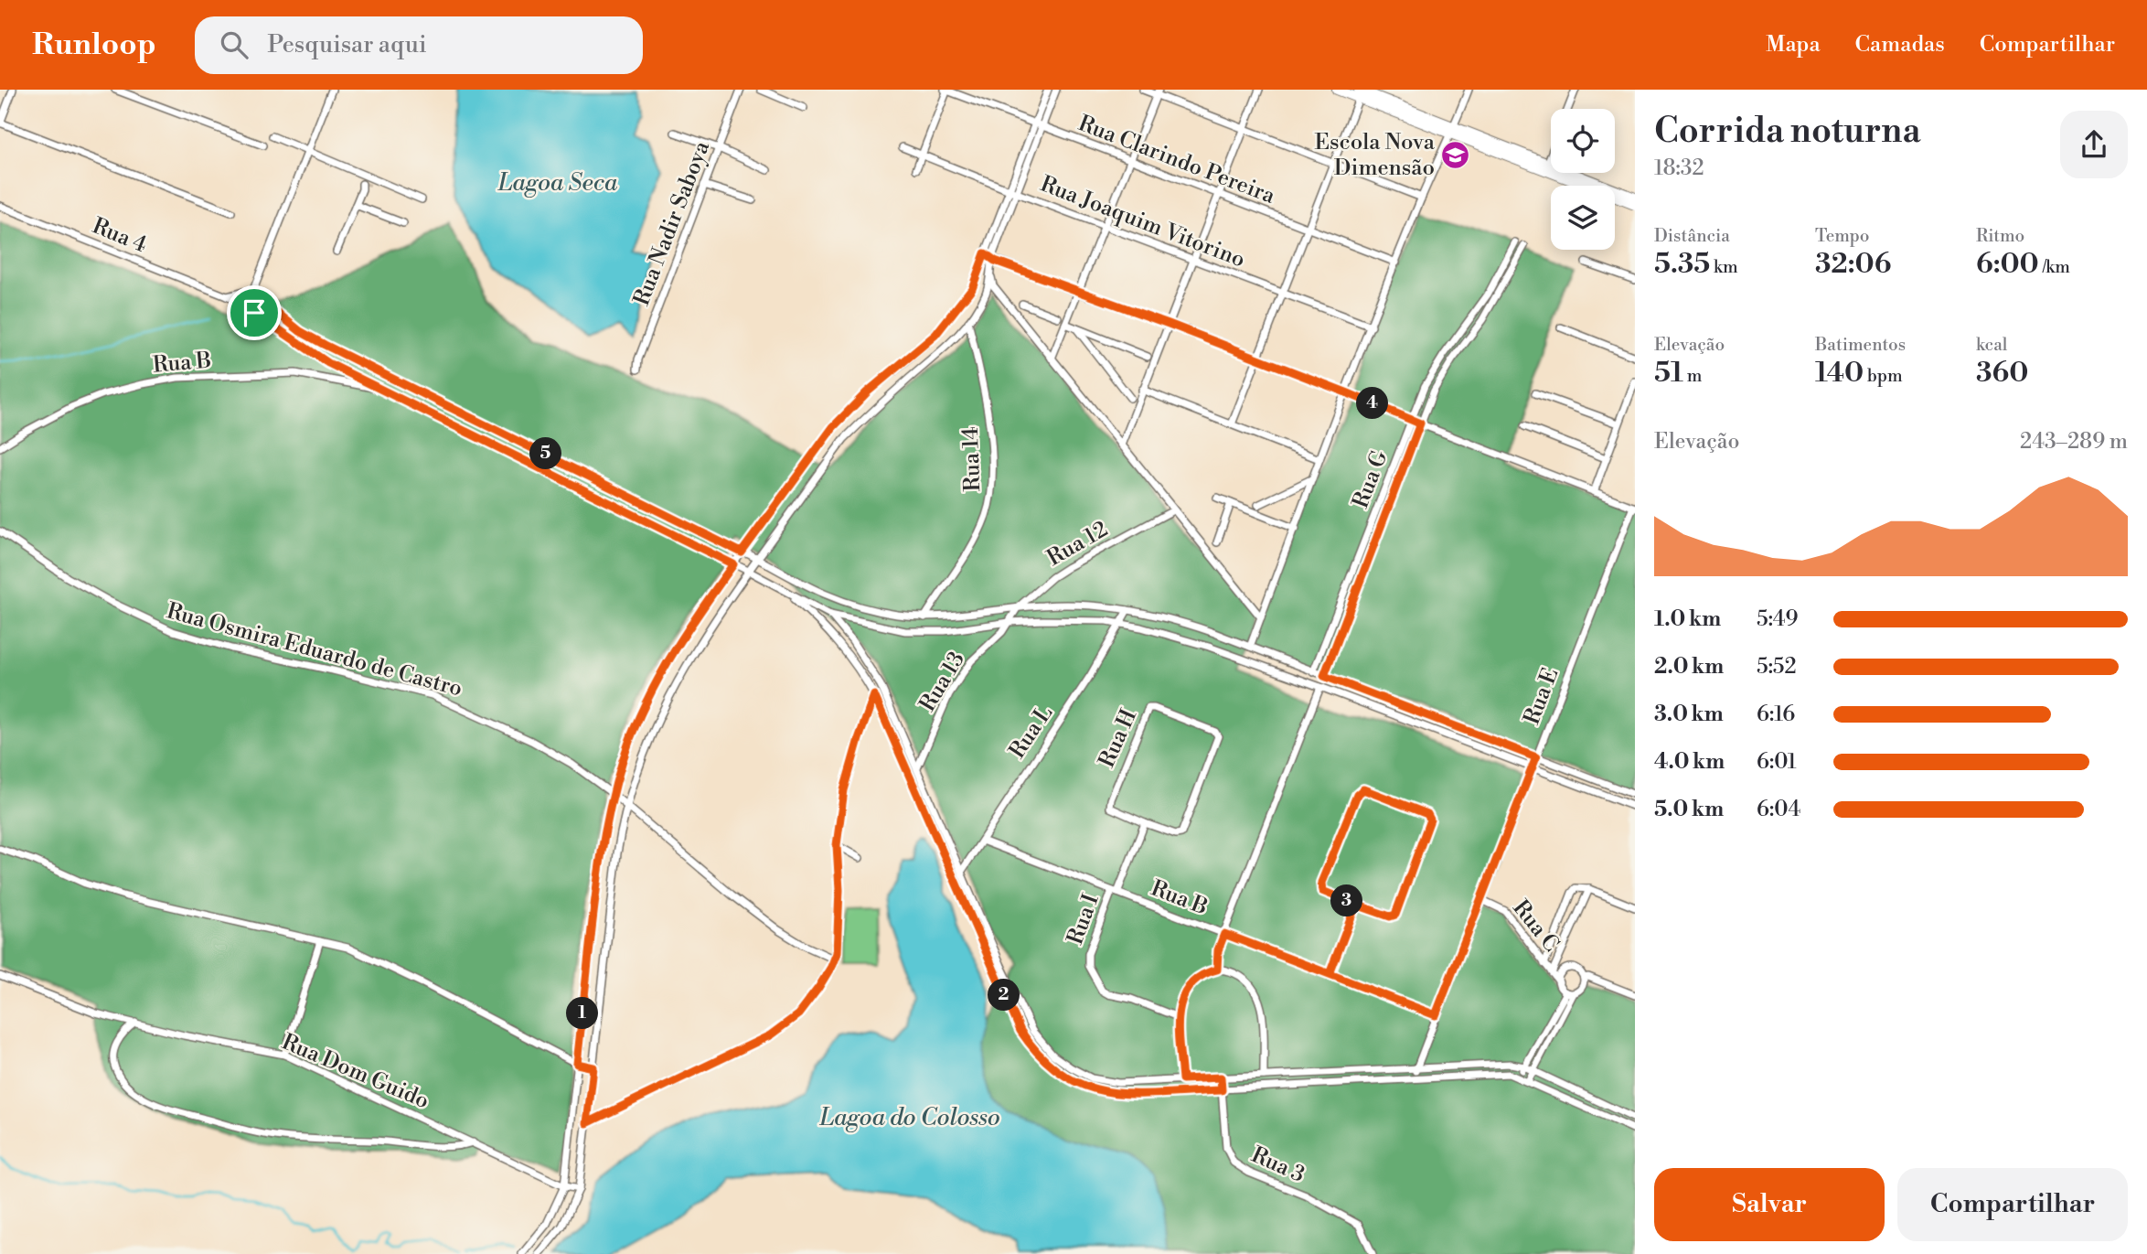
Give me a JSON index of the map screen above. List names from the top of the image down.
{
  "streets": {
    "street": [
      "Rua Clarindo Pereira",
      "Rua Joaquim Vitorino",
      "Rua Nadir Saboya",
      "Rua 4",
      "Rua B",
      "Rua 14",
      "Rua G",
      "Rua 12",
      "Rua Osmira Eduardo de Castro",
      "Rua 13",
      "Rua E",
      "Rua L",
      "Rua H",
      "Rua I",
      "Rua C",
      "Rua Dom Guido",
      "Rua 3"
    ]
  },
  "crossings": [
    ["Rua 4", "Rua B"],
    ["Rua B", "Rua E"],
    ["Rua B", "Rua L"],
    ["Rua B", "Rua I"],
    ["Rua 12", "Rua 13"],
    ["Rua E", "Rua C"],
    ["Rua I", "Rua 3"]
  ],
  "water": ["Lagoa Seca", "Lagoa do Colosso"],
  "places": {
    "school or university": ["Escola Nova Dimensão"]
  },
  "page": {
    "header": "Runloop",
    "search": "Pesquisar aqui",
    "nav": ["Mapa", "Camadas", "Compartilhar"],
    "heading": ["Corrida noturna", "18:32"],
    "stats": [
      ["Distância", "5.35 km"],
      ["Tempo", "32:06"],
      ["Ritmo", "6:00 /km"],
      ["Elevação", "51 m"],
      ["Batimentos", "140 bpm"],
      ["kcal", "360"]
    ],
    "pins": [
      "4",
      "5",
      "3",
      "2",
      "1"
    ],
    "chart": ["Elevação", "243–289 m"],
    "list": [
      {
        "name": "1.0 km",
        "note": "5:49"
      },
      {
        "name": "2.0 km",
        "note": "5:52"
      },
      {
        "name": "3.0 km",
        "note": "6:16"
      },
      {
        "name": "4.0 km",
        "note": "6:01"
      },
      {
        "name": "5.0 km",
        "note": "6:04"
      }
    ],
    "buttons": ["Salvar", "Compartilhar"]
  }
}
